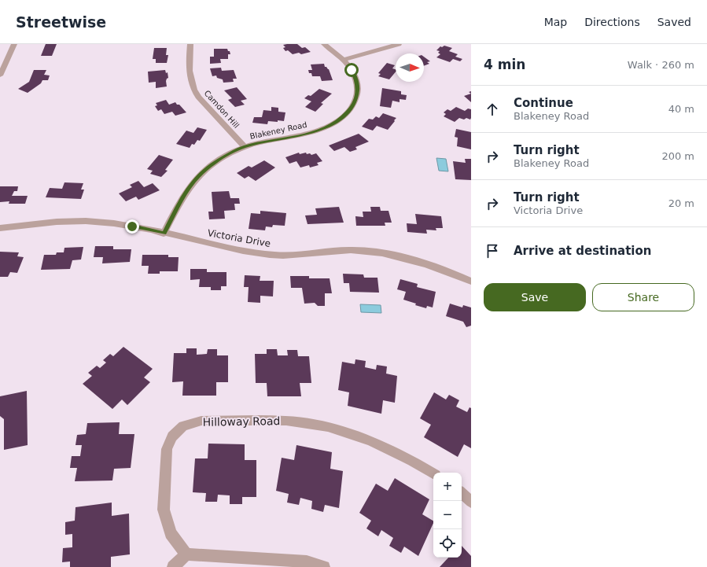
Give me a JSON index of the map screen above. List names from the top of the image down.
{
  "streets": {
    "street": [
      "Camdon Hill",
      "Blakeney Road",
      "Victoria Drive",
      "Hilloway Road"
    ]
  },
  "crossings": [
    ["Camdon Hill", "Blakeney Road"],
    ["Blakeney Road", "Victoria Drive"]
  ],
  "north": "right",
  "page": {
    "header": "Streetwise",
    "nav": ["Map", "Directions", "Saved"],
    "heading": ["4 min", "Walk · 260 m"],
    "list": [
      ["Continue", "Blakeney Road", "40 m"],
      ["Turn right", "Blakeney Road", "200 m"],
      ["Turn right", "Victoria Drive", "20 m"],
      "Arrive at destination"
    ],
    "buttons": ["Save", "Share"],
    "map_buttons": ["+", "−"]
  }
}
